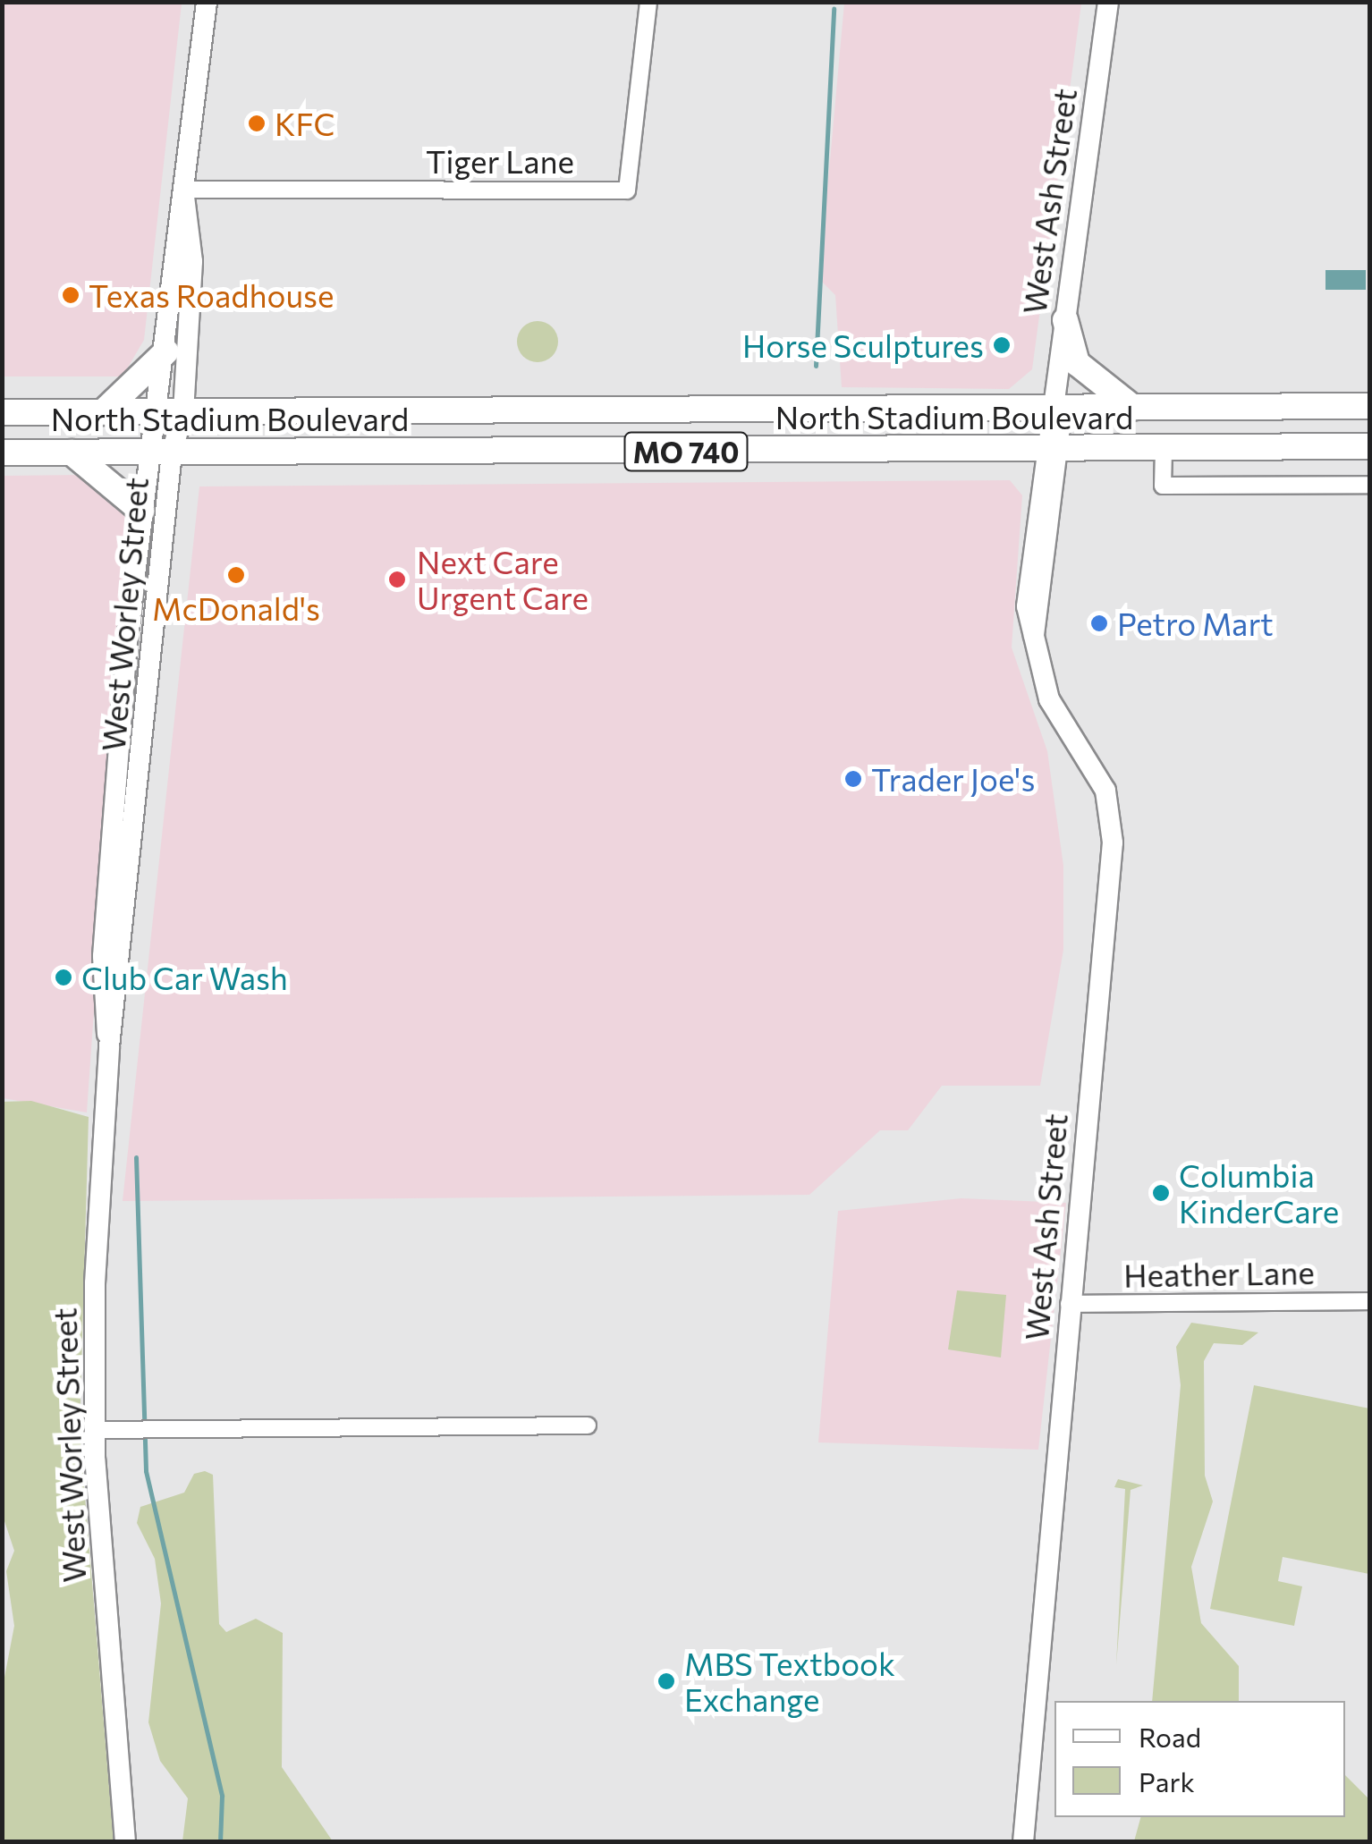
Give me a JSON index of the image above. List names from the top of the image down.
{
  "streets": {
    "main road": ["North Stadium Boulevard", "MO 740"],
    "street": [
      "Tiger Lane",
      "West Ash Street",
      "West Worley Street",
      "Heather Lane"
    ]
  },
  "crossings": [
    ["Tiger Lane", "West Worley Street"],
    ["West Ash Street", "North Stadium Boulevard"],
    ["West Ash Street", "Heather Lane"],
    ["North Stadium Boulevard", "West Worley Street"]
  ],
  "places": [
    "KFC",
    "Texas Roadhouse",
    "Horse Sculptures",
    "McDonald's",
    "Next Care Urgent Care",
    "Petro Mart",
    "Trader Joe's",
    "Club Car Wash",
    "Columbia KinderCare",
    "MBS Textbook Exchange"
  ],
  "legend": ["Road", "Park"]
}
